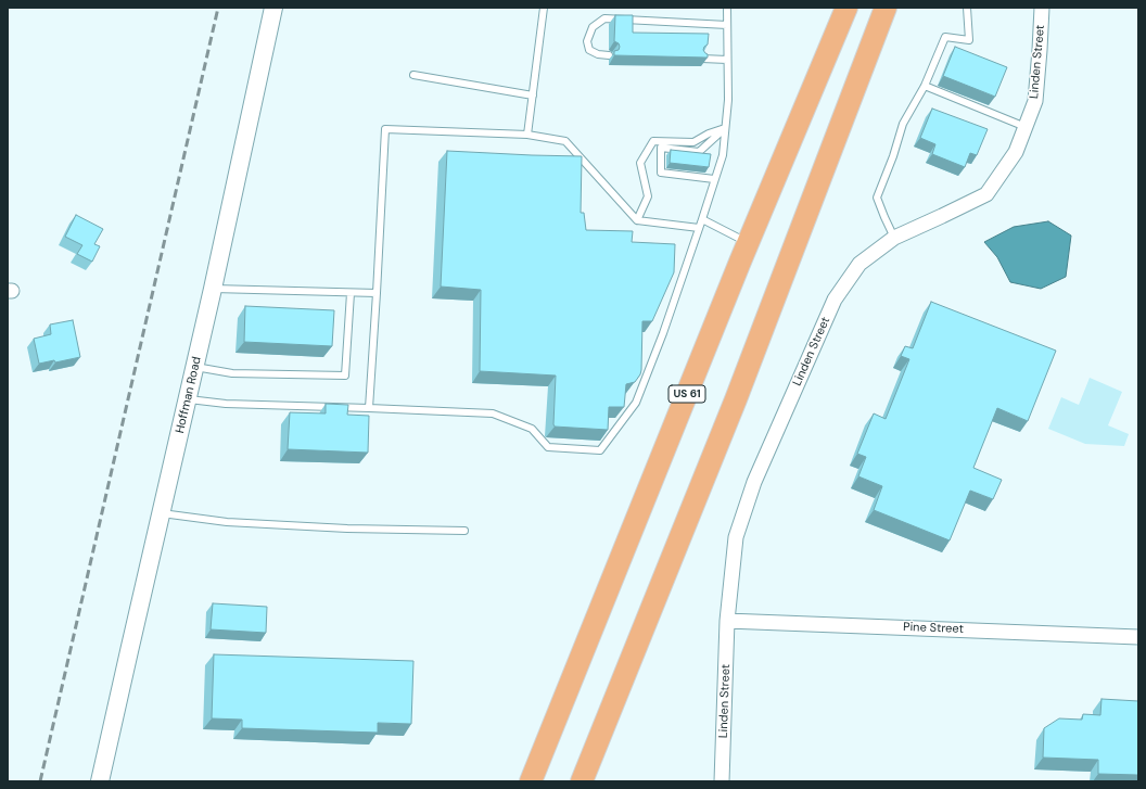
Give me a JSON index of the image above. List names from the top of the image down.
{
  "streets": {
    "main road": ["US 61"],
    "street": ["Linden Street", "Hoffman Road", "Pine Street"]
  },
  "crossings": [
    ["Linden Street", "Pine Street"]
  ]
}
